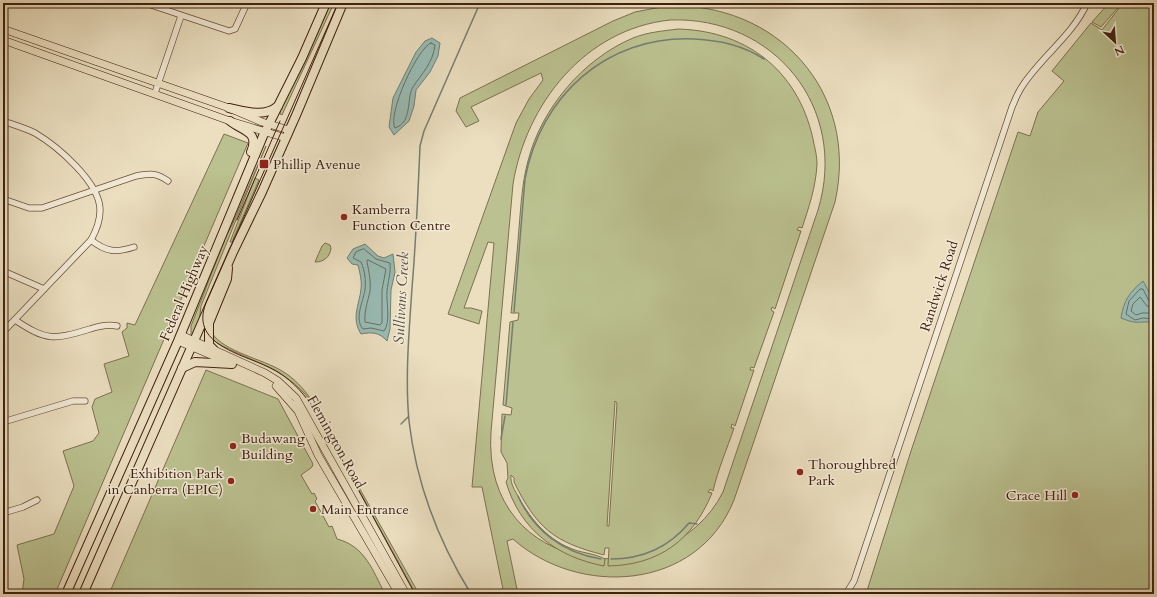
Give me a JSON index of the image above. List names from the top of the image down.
{
  "streets": {
    "highway": ["Federal Highway"],
    "main road": ["Flemington Road"],
    "street": ["Randwick Road"]
  },
  "crossings": [
    ["Federal Highway", "Flemington Road"]
  ],
  "water": ["Sullivans Creek"],
  "places": {
    "transit": ["Phillip Avenue"],
    "other": [
      "Kamberra Function Centre",
      "Budawang Building",
      "Thoroughbred Park",
      "Exhibition Park in Canberra (EPIC)",
      "Crace Hill",
      "Main Entrance"
    ]
  },
  "north": "bottom right"
}
